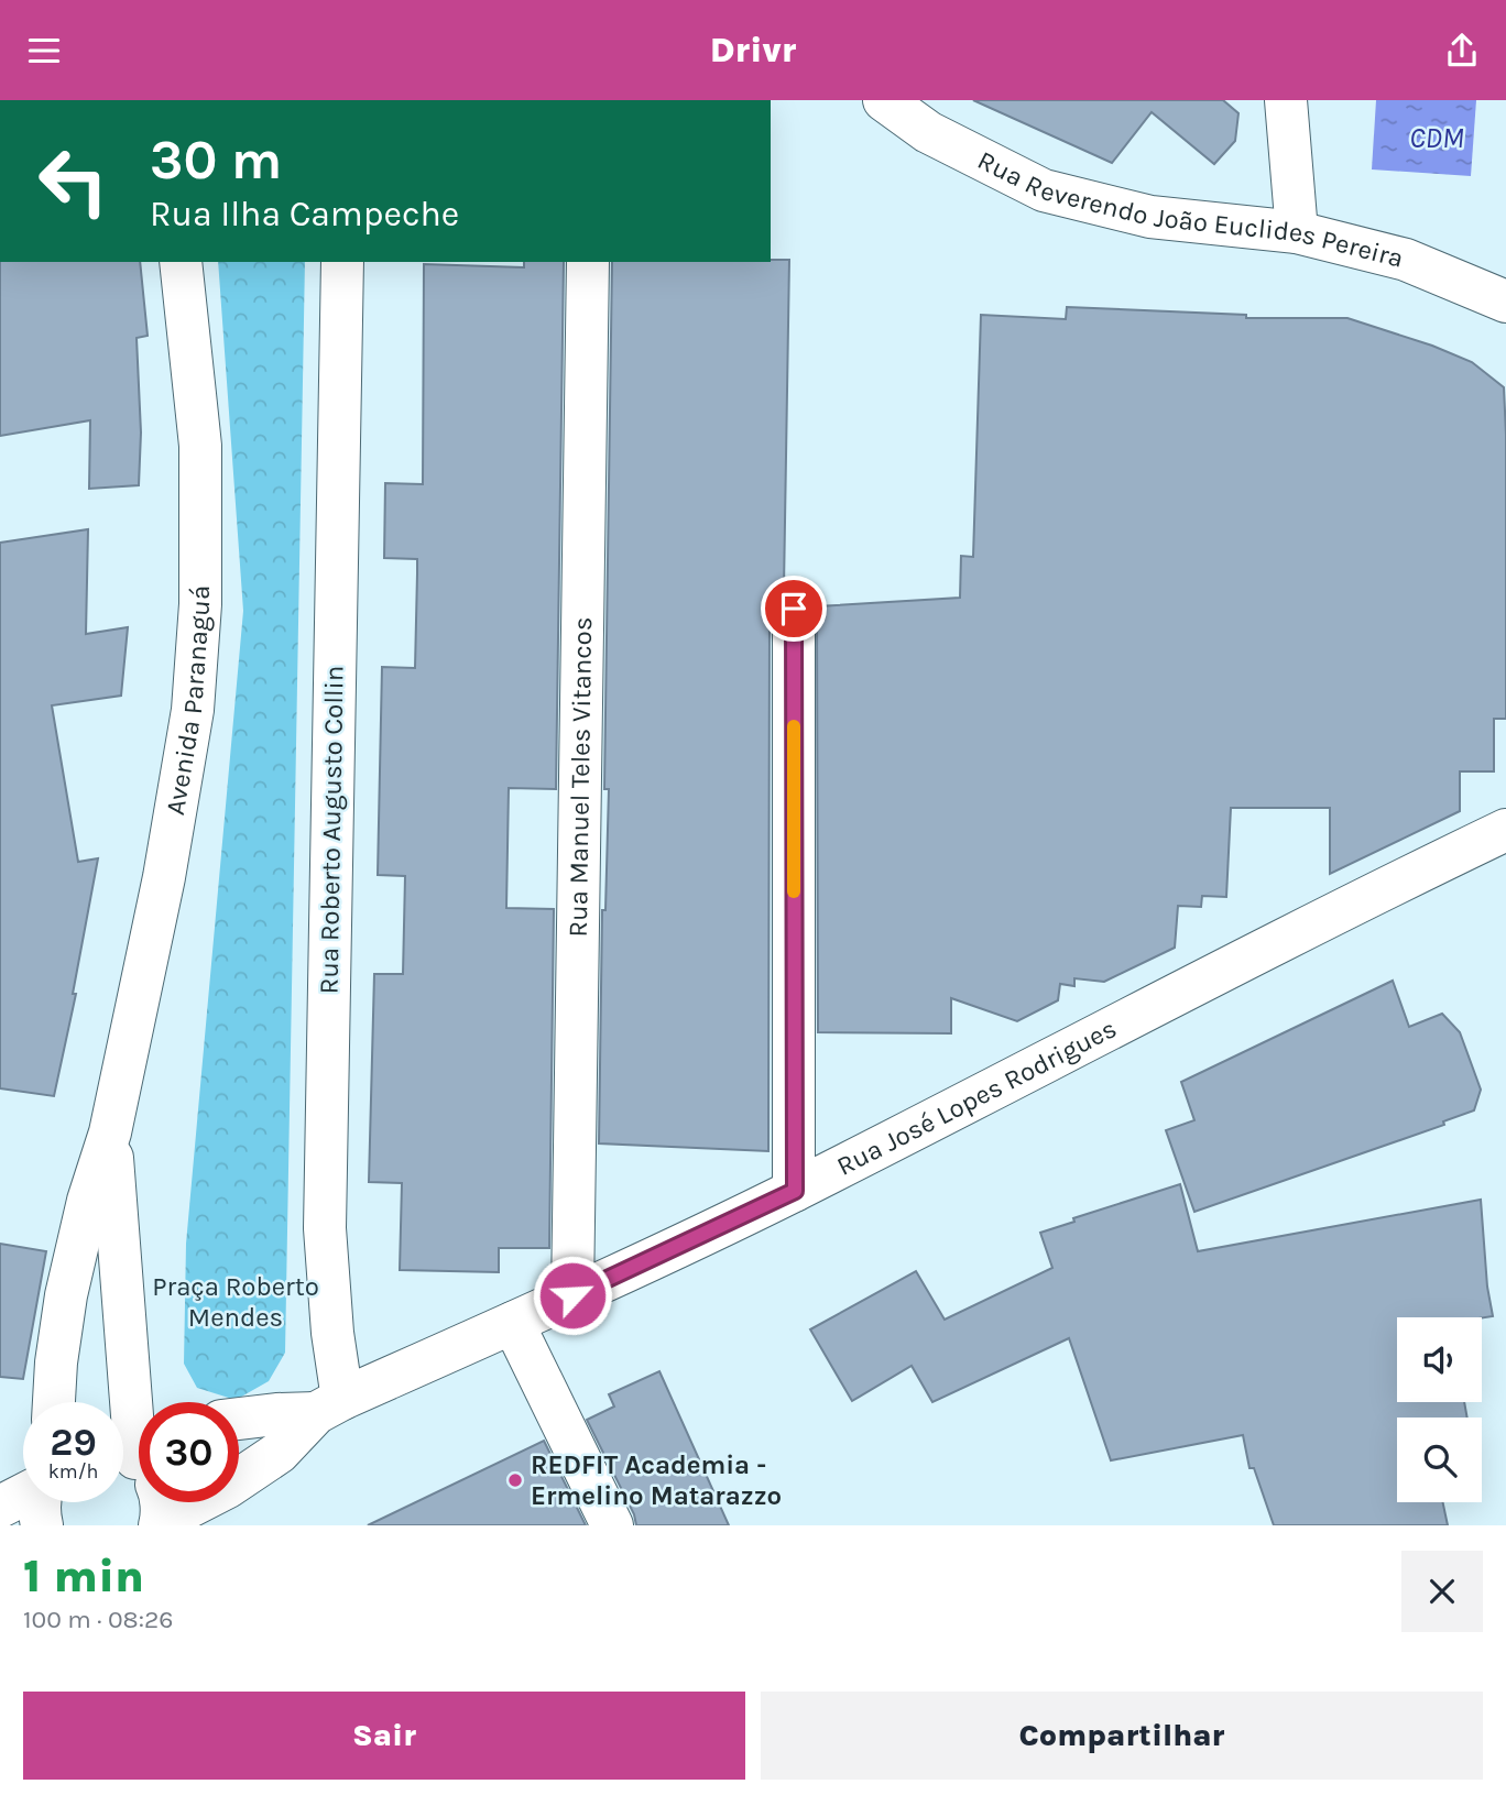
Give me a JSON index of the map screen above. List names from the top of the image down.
{
  "streets": {
    "street": [
      "Rua Reverendo João Euclides Pereira",
      "Avenida Paranaguá",
      "Rua Manuel Teles Vitancos",
      "Rua Roberto Augusto Collin",
      "Rua José Lopes Rodrigues"
    ]
  },
  "crossings": [
    ["Rua Manuel Teles Vitancos", "Rua José Lopes Rodrigues"],
    ["Rua Roberto Augusto Collin", "Rua José Lopes Rodrigues"]
  ],
  "water": ["CDM"],
  "parks": ["Praça Roberto Mendes"],
  "places": ["REDFIT Academia - Ermelino Matarazzo"],
  "page": {
    "header": "Drivr",
    "turn": ["30 m", "Rua Ilha Campeche"],
    "speed": "29 km/h",
    "limit": "30",
    "heading": ["1 min", "100 m · 08:26"],
    "buttons": ["Sair", "Compartilhar"]
  }
}
